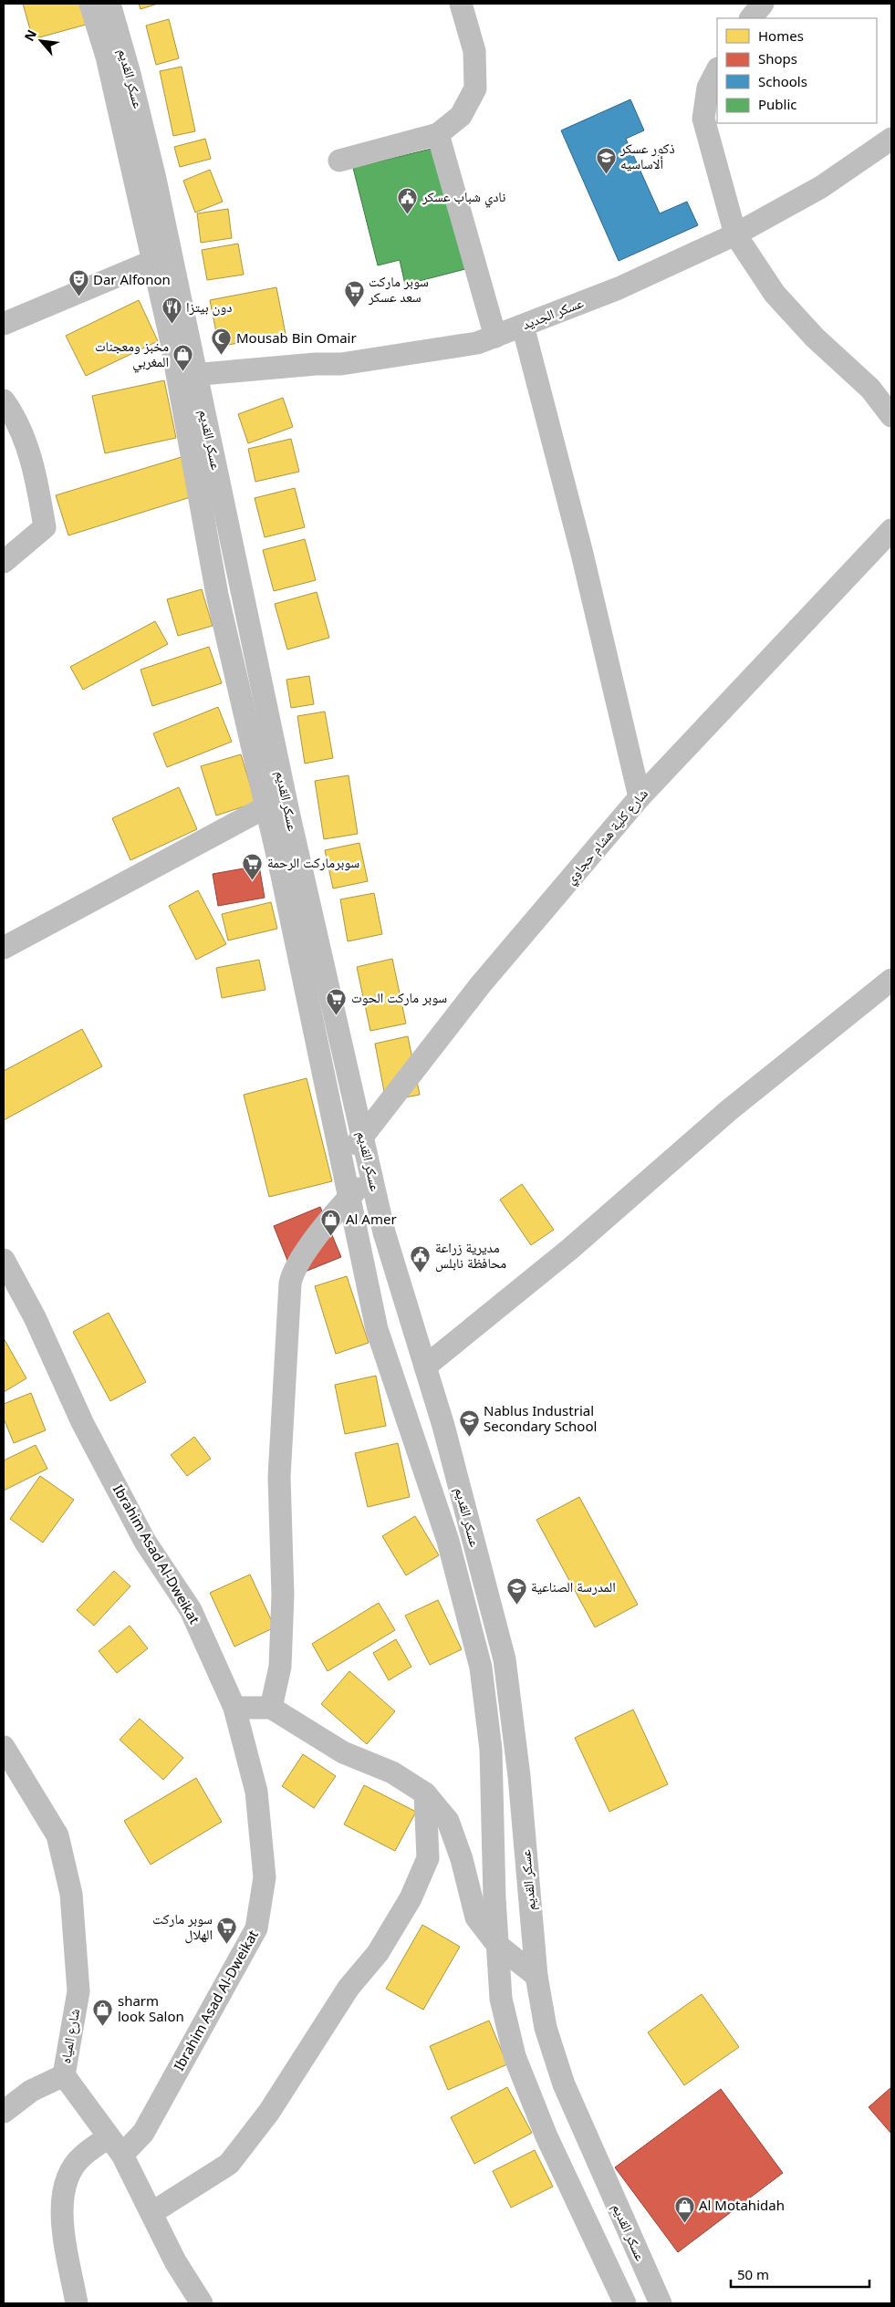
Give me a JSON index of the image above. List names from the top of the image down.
{
  "streets": {
    "street": [
      "عسكر القديم",
      "عسكر الجديد",
      "شارع كلية هشام حجاوي",
      "Ibrahim Asad Al-Dweikat",
      "شارع المياه"
    ]
  },
  "crossings": [
    ["عسكر القديم", "عسكر الجديد"],
    ["عسكر القديم", "شارع كلية هشام حجاوي"],
    ["Ibrahim Asad Al-Dweikat", "شارع المياه"]
  ],
  "places": {
    "school or university": ["ذكور عسكر ألاساسيه", "Nablus Industrial Secondary School", "المدرسة الصناعية"],
    "public building": ["نادي شباب عسكر", "مديرية زراعة محافظة نابلس"],
    "theatre": ["Dar Alfonon"],
    "supermarket": [
      "سوبر ماركت سعد عسكر",
      "سوبرماركت الرحمة",
      "سوبر ماركت الحوت",
      "سوبر ماركت الهلال"
    ],
    "restaurant": ["دون بيتزا"],
    "mosque": ["Mousab Bin Omair"],
    "shop": [
      "مخبز ومعجنات المغربي",
      "Al Amer",
      "sharm look Salon",
      "Al Motahidah"
    ]
  },
  "legend": [
    "Homes",
    "Shops",
    "Schools",
    "Public"
  ],
  "scale_bar": "50 m",
  "north": "top left"
}
